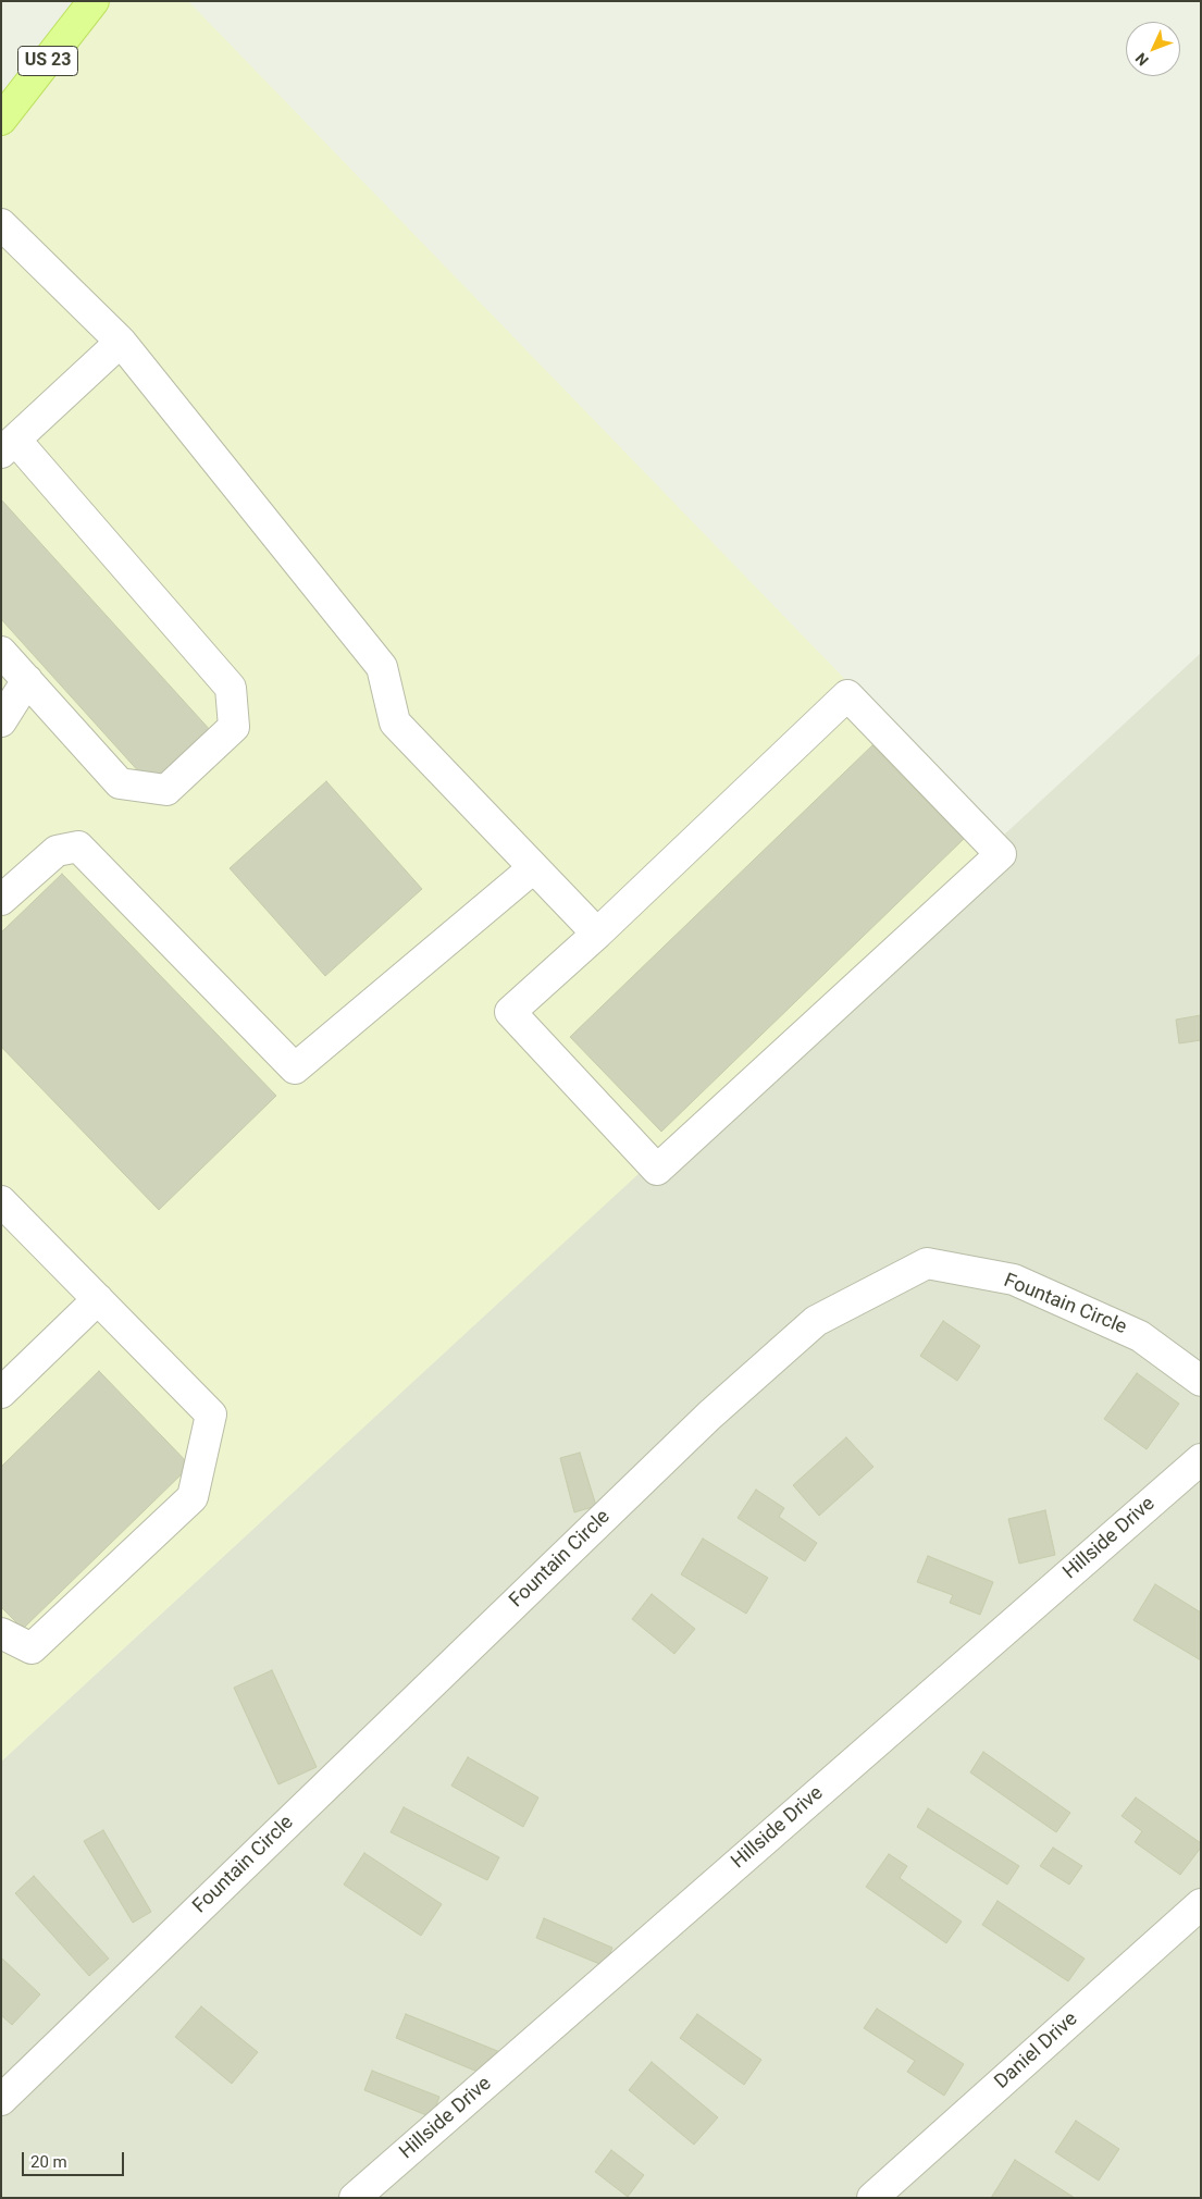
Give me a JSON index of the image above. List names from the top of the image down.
{
  "streets": {
    "main road": ["US 23"],
    "street": ["Fountain Circle", "Hillside Drive", "Daniel Drive"]
  },
  "scale_bar": "20 m",
  "north": "bottom left"
}
